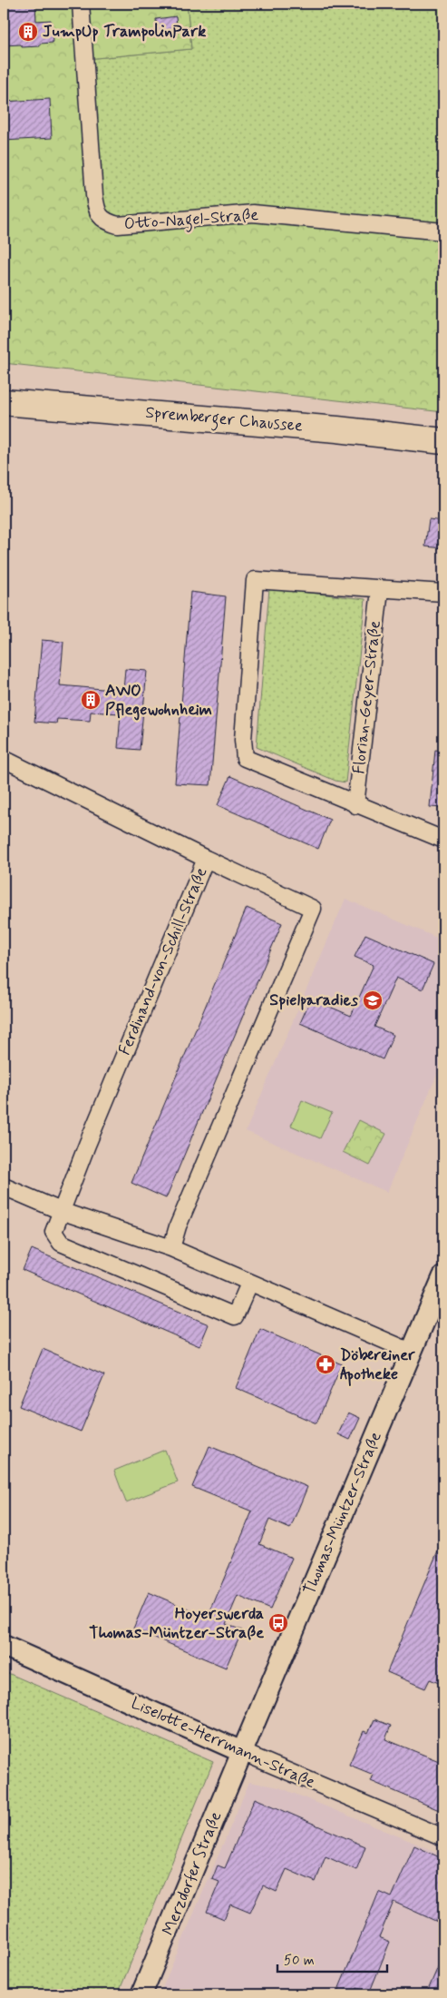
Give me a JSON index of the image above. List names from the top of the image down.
{
  "streets": {
    "main road": ["Spremberger Chaussee"],
    "street": [
      "Otto-Nagel-Straße",
      "Florian-Geyer-Straße",
      "Ferdinand-von-Schill-Straße",
      "Thomas-Müntzer-Straße",
      "Liselotte-Herrmann-Straße",
      "Merzdorfer Straße"
    ]
  },
  "crossings": [
    ["Thomas-Müntzer-Straße", "Liselotte-Herrmann-Straße"],
    ["Thomas-Müntzer-Straße", "Merzdorfer Straße"],
    ["Liselotte-Herrmann-Straße", "Merzdorfer Straße"]
  ],
  "places": {
    "building": ["JumpUp TrampolinPark", "AWO Pflegewohnheim"],
    "school or university": ["Spielparadies"],
    "pharmacy": ["Döbereiner Apotheke"],
    "bus stop": ["Hoyerswerda Thomas-Müntzer-Straße"]
  },
  "scale_bar": "50 m"
}
